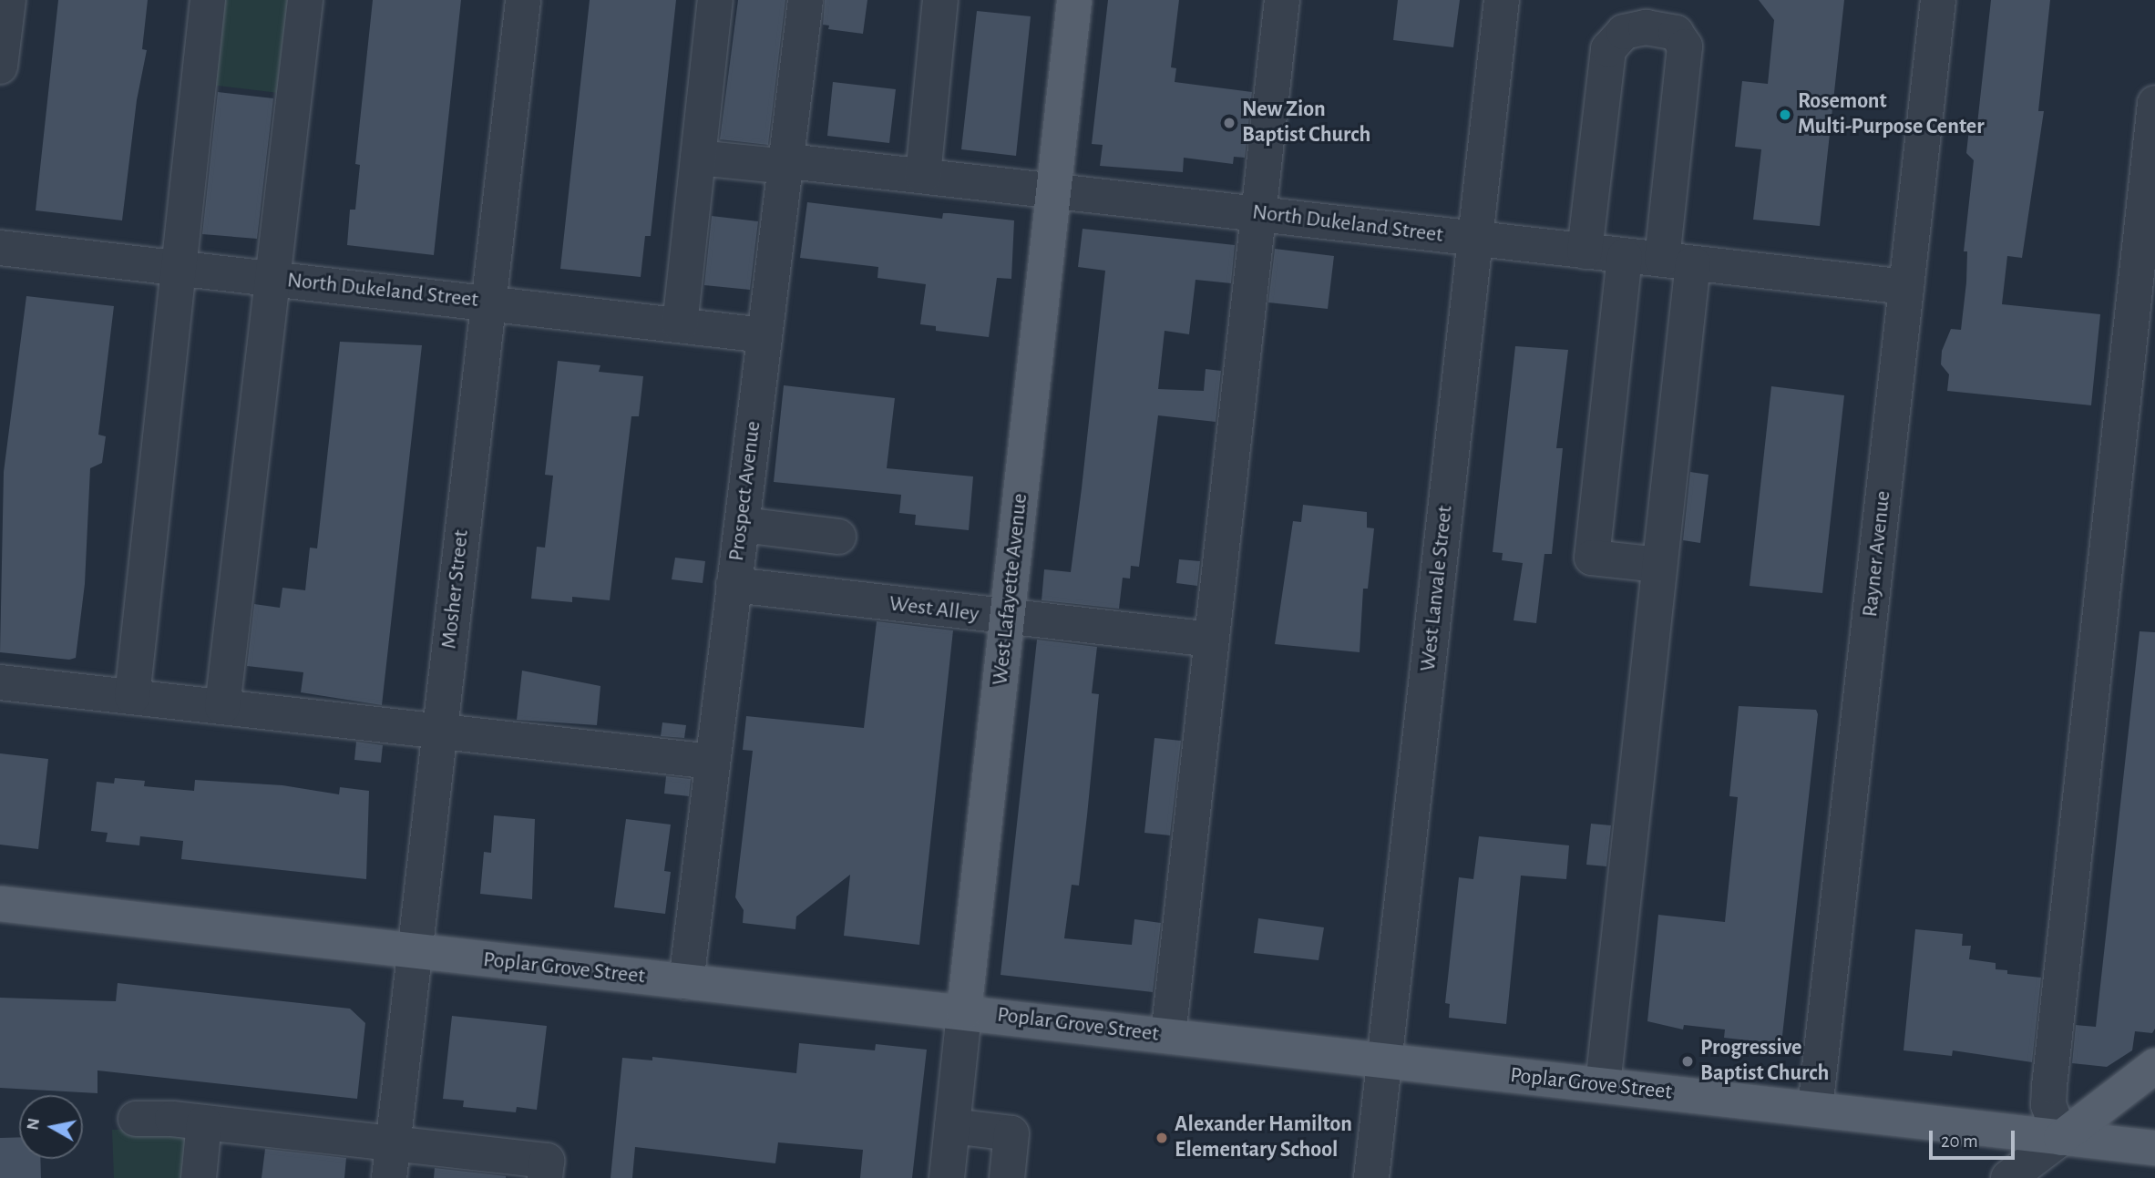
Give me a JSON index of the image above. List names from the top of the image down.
{
  "streets": {
    "main road": ["West Lafayette Avenue", "Poplar Grove Street"],
    "street": [
      "North Dukeland Street",
      "Prospect Avenue",
      "Rayner Avenue",
      "West Lanvale Street",
      "Mosher Street",
      "West Alley"
    ]
  },
  "crossings": [
    ["North Dukeland Street", "Prospect Avenue"],
    ["North Dukeland Street", "Rayner Avenue"],
    ["North Dukeland Street", "West Lanvale Street"],
    ["North Dukeland Street", "Mosher Street"],
    ["North Dukeland Street", "West Lafayette Avenue"],
    ["Prospect Avenue", "West Alley"],
    ["Prospect Avenue", "Poplar Grove Street"],
    ["Rayner Avenue", "Poplar Grove Street"],
    ["West Lanvale Street", "Poplar Grove Street"],
    ["Mosher Street", "Poplar Grove Street"],
    ["West Lafayette Avenue", "West Alley"],
    ["West Lafayette Avenue", "Poplar Grove Street"]
  ],
  "places": [
    "Rosemont Multi-Purpose Center",
    "New Zion Baptist Church",
    "Progressive Baptist Church",
    "Alexander Hamilton Elementary School"
  ],
  "scale_bar": "20 m",
  "north": "left"
}
